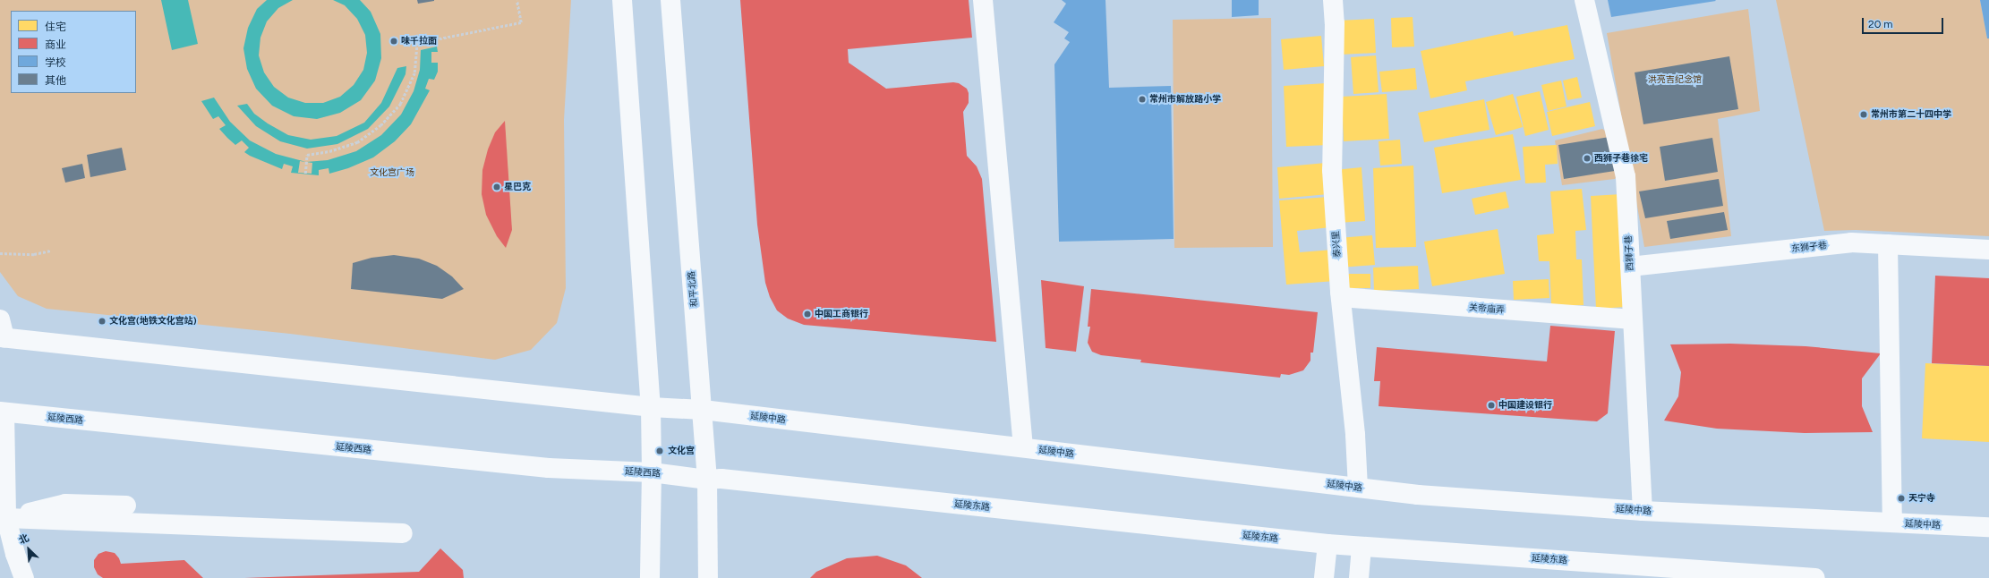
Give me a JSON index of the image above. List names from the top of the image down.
{
  "streets": {
    "main road": [
      "泰兴里",
      "东狮子巷",
      "西狮子巷",
      "和平北路",
      "关帝庙弄",
      "延陵中路",
      "延陵西路",
      "延陵东路"
    ]
  },
  "crossings": [
    ["泰兴里", "关帝庙弄"],
    ["泰兴里", "延陵中路"],
    ["东狮子巷", "西狮子巷"],
    ["西狮子巷", "关帝庙弄"],
    ["西狮子巷", "延陵中路"],
    ["和平北路", "延陵中路"],
    ["和平北路", "延陵西路"],
    ["和平北路", "延陵东路"],
    ["延陵西路", "延陵东路"]
  ],
  "parks": ["洪亮吉纪念馆", "文化宫广场"],
  "places": [
    "味千拉面",
    "常州市解放路小学",
    "常州市第二十四中学",
    "西狮子巷徐宅",
    "星巴克",
    "中国工商银行",
    "文化宫(地铁文化宫站)",
    "中国建设银行",
    "文化宫",
    "天宁寺"
  ],
  "legend": [
    "住宅",
    "商业",
    "学校",
    "其他"
  ],
  "scale_bar": "20 m",
  "north": "top left"
}
